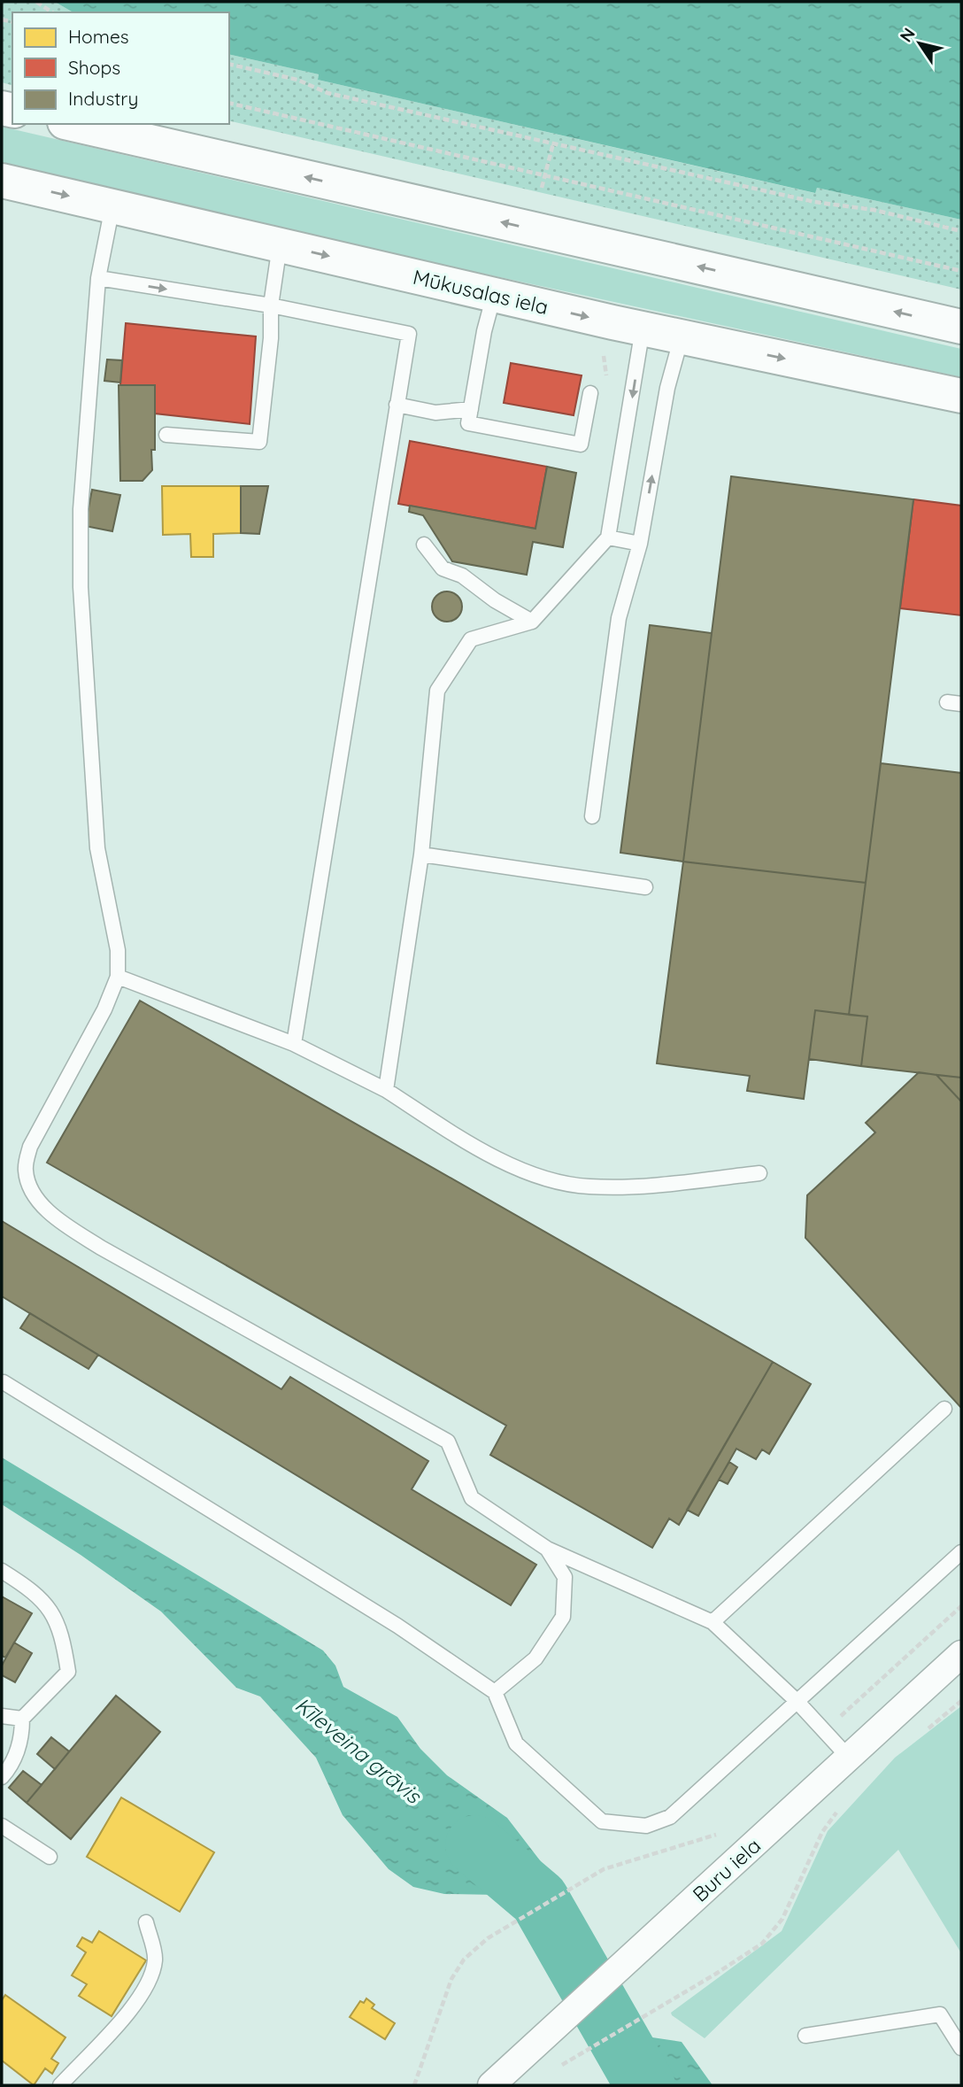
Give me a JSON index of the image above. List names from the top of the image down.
{
  "streets": {
    "main road": ["Mūkusalas iela"],
    "street": ["Buru iela"]
  },
  "water": ["Kīleveina grāvis"],
  "legend": ["Homes", "Shops", "Industry"],
  "north": "top left"
}
